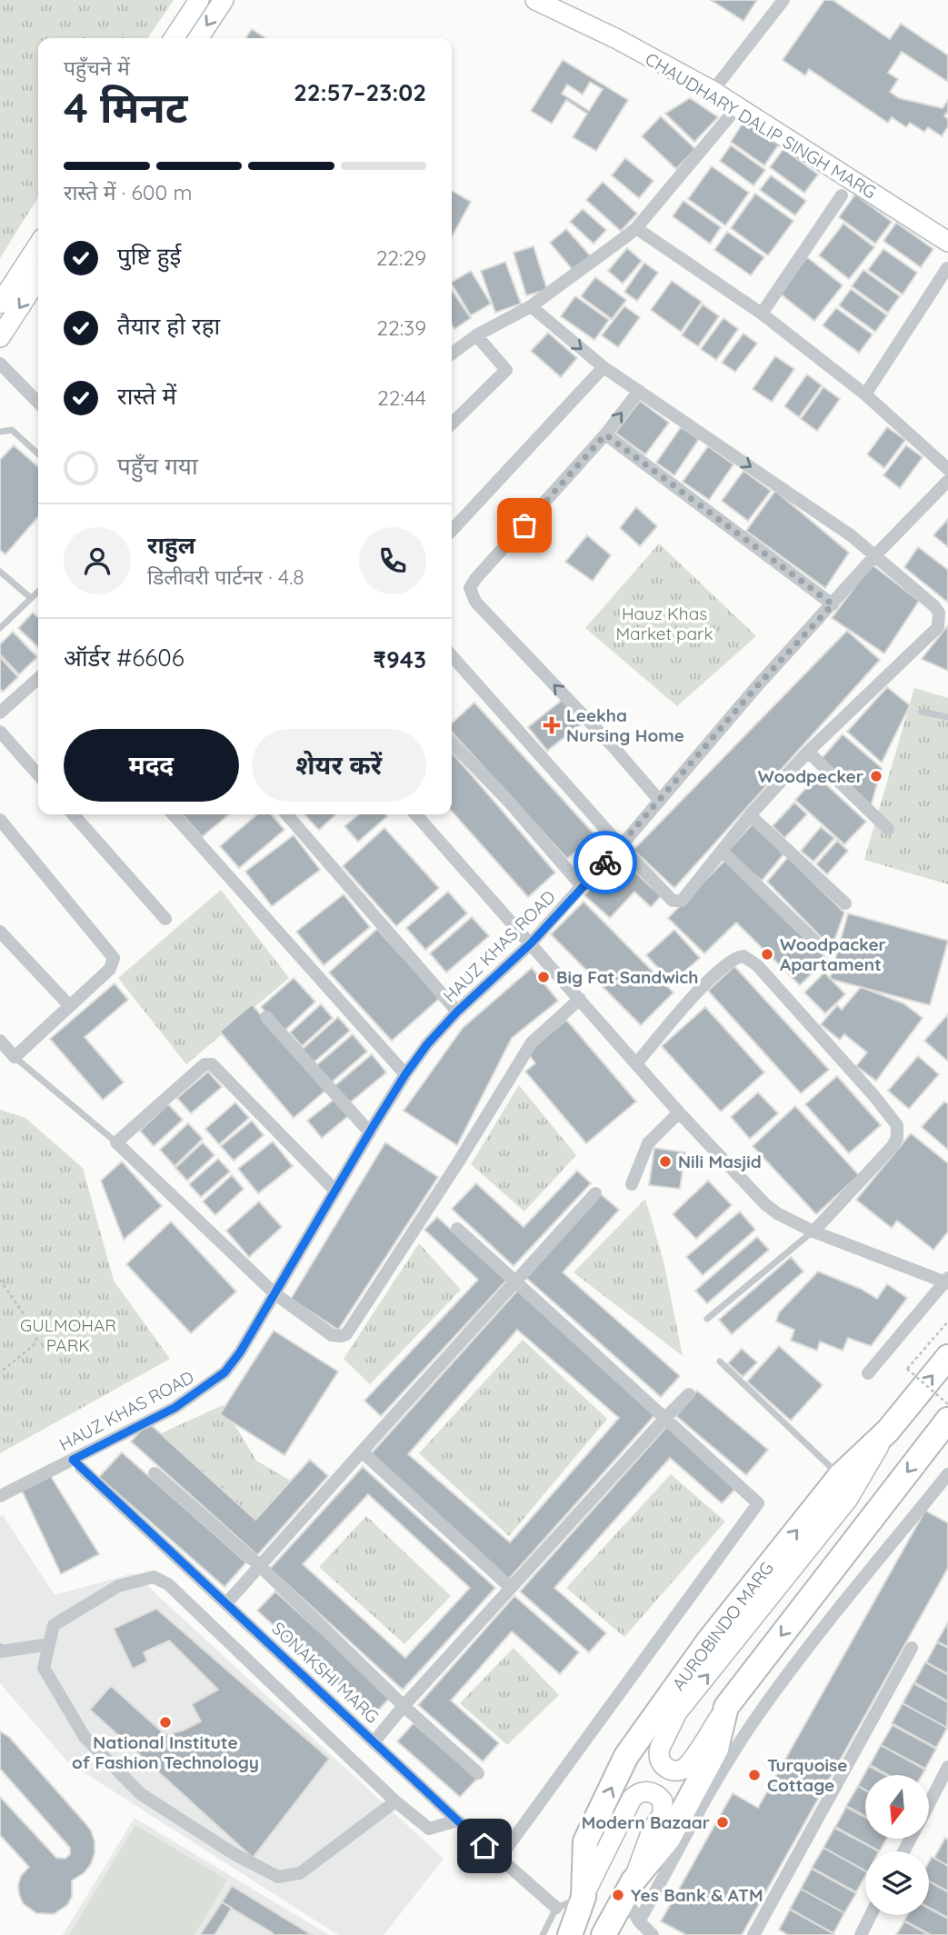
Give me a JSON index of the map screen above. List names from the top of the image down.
{
  "streets": {
    "highway": ["AUROBINDO MARG"],
    "main road": ["CHAUDHARY DALIP SINGH MARG"],
    "street": ["HAUZ KHAS ROAD", "SONAKSHI MARG"]
  },
  "crossings": [
    ["HAUZ KHAS ROAD", "SONAKSHI MARG"]
  ],
  "parks": ["Hauz Khas Market park", "GULMOHAR PARK"],
  "places": {
    "health": ["Leekha Nursing Home"],
    "other": [
      "Woodpecker",
      "Woodpacker Apartament",
      "Big Fat Sandwich",
      "Nili Masjid",
      "National Institute of Fashion Technology",
      "Turquoise Cottage",
      "Modern Bazaar",
      "Yes Bank & ATM"
    ]
  },
  "north": "bottom",
  "page": {
    "heading": ["4 मिनट", "पहुँचने में", "22:57–23:02"],
    "panel": [
      "राहुल",
      "डिलीवरी पार्टनर · 4.8",
      "ऑर्डर #6606",
      "₹943"
    ],
    "bar": "रास्ते में · 600 m",
    "list": [
      ["पुष्टि हुई", "22:29"],
      ["तैयार हो रहा", "22:39"],
      ["रास्ते में", "22:44"],
      "पहुँच गया"
    ],
    "buttons": ["मदद", "शेयर करें"]
  }
}
